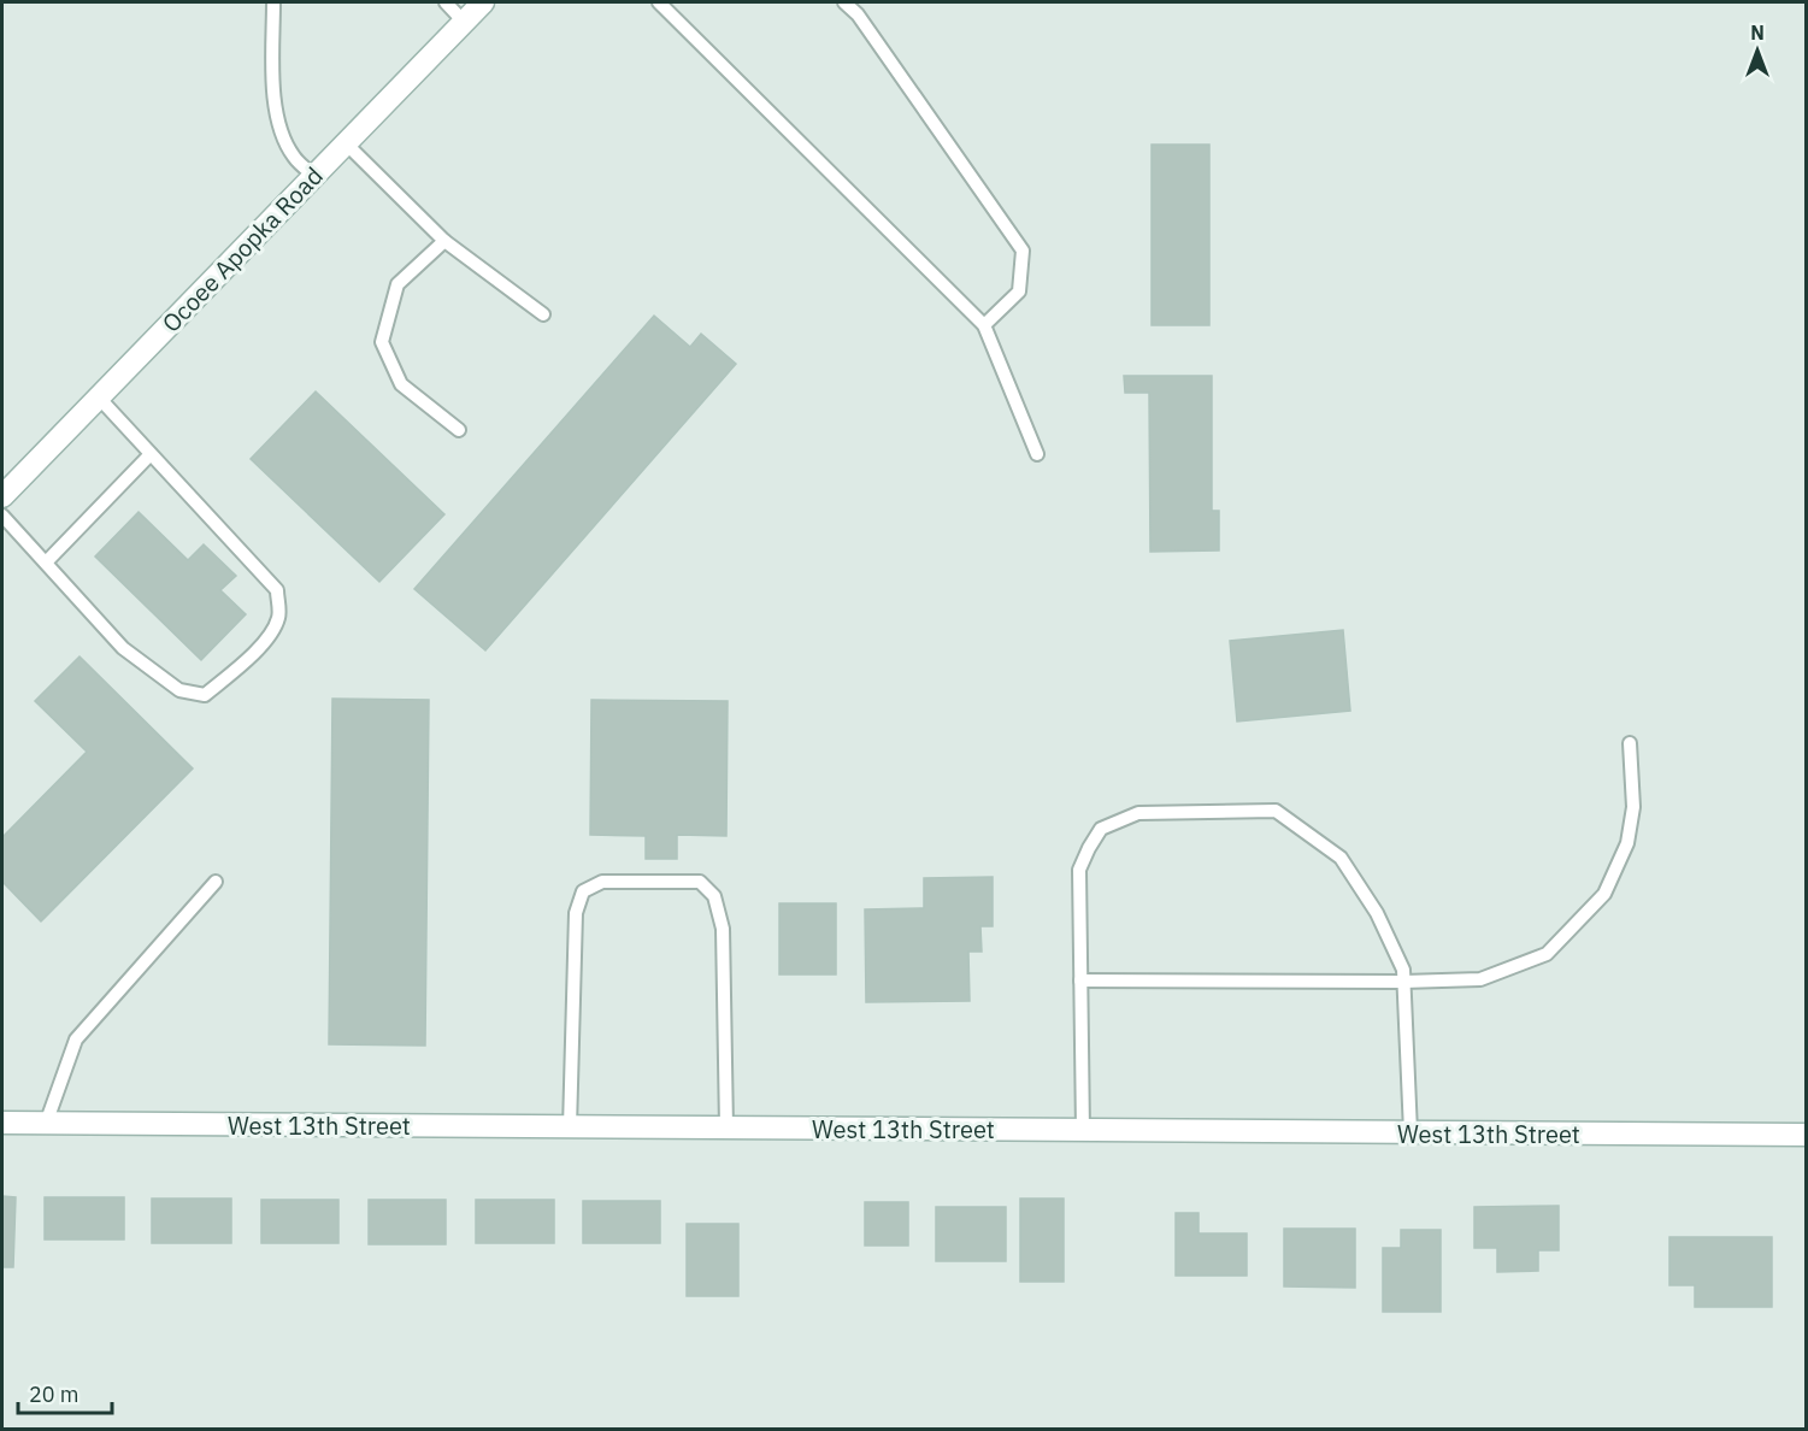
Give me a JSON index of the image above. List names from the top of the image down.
{
  "streets": {
    "street": ["Ocoee Apopka Road", "West 13th Street"]
  },
  "scale_bar": "20 m",
  "north": "top"
}
